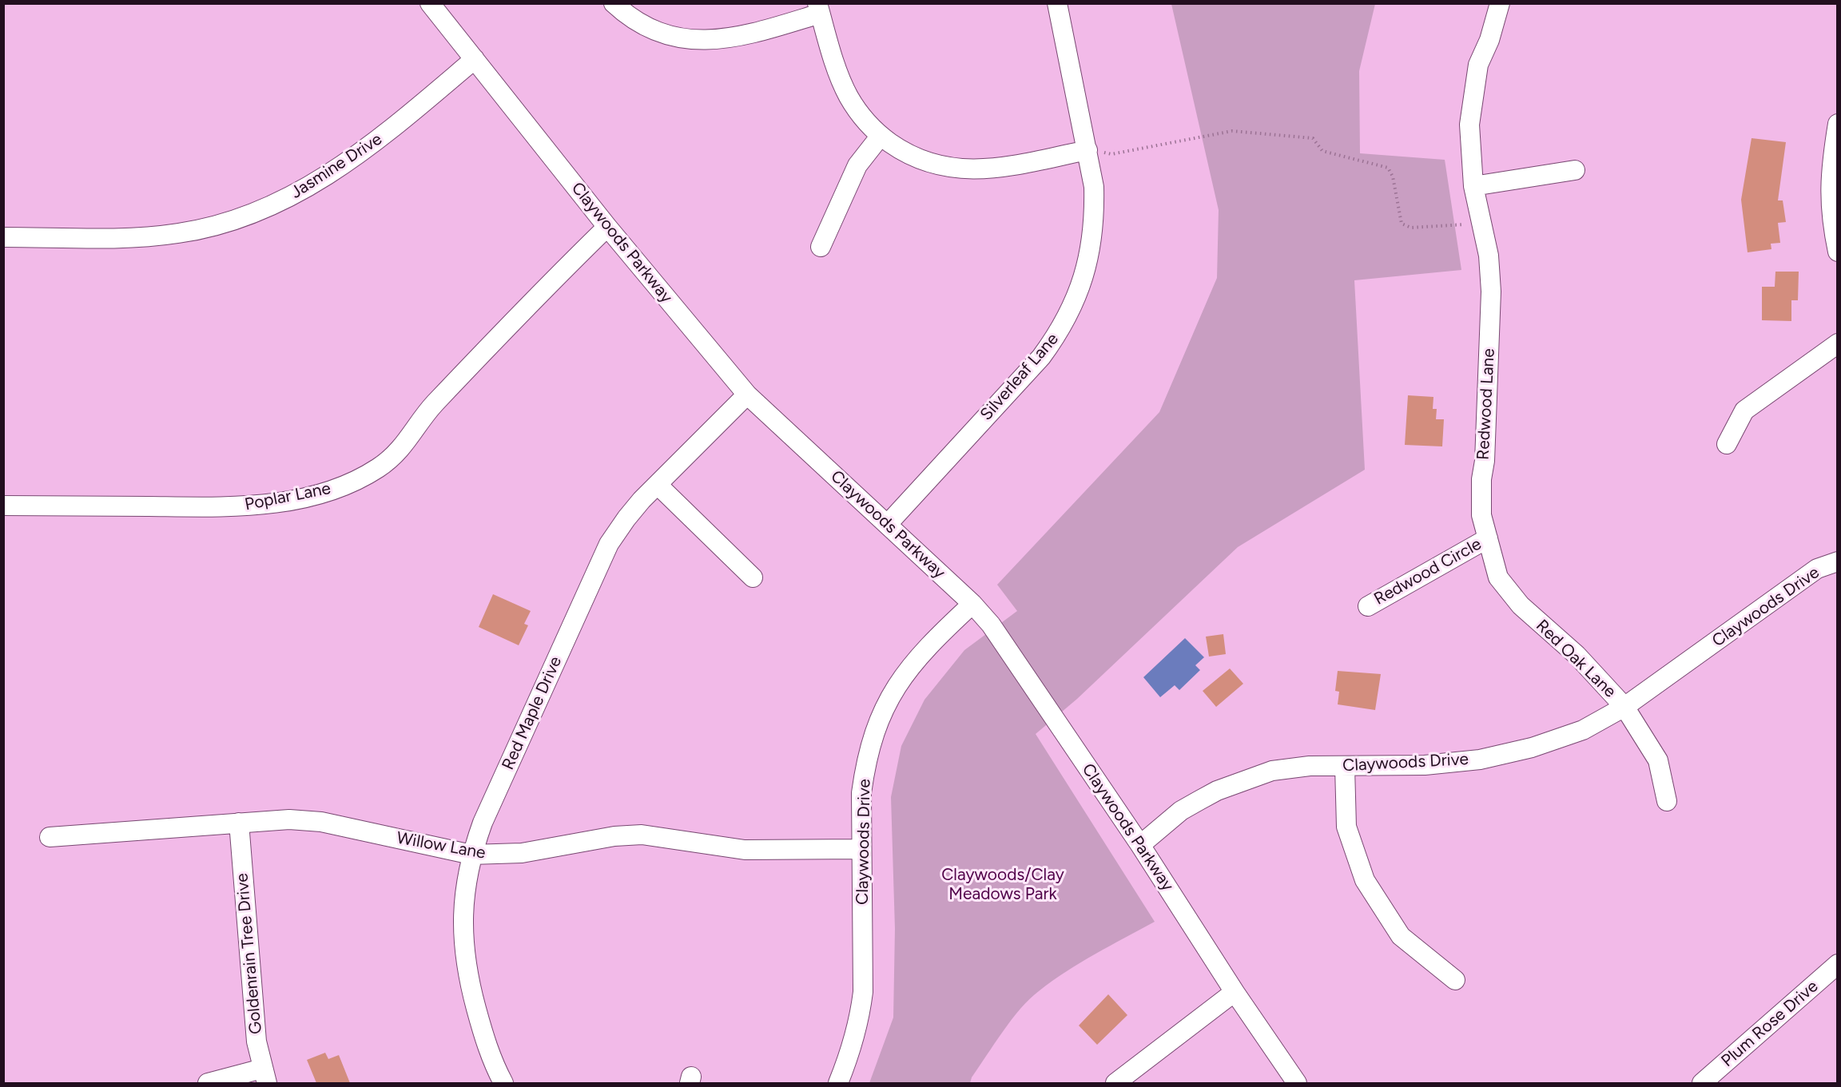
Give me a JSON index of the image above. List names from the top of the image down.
{
  "streets": {
    "street": [
      "Jasmine Drive",
      "Claywoods Parkway",
      "Silverleaf Lane",
      "Redwood Lane",
      "Poplar Lane",
      "Redwood Circle",
      "Claywoods Drive",
      "Red Oak Lane",
      "Red Maple Drive",
      "Willow Lane",
      "Goldenrain Tree Drive",
      "Plum Rose Drive"
    ]
  },
  "crossings": [
    ["Jasmine Drive", "Claywoods Parkway"],
    ["Claywoods Parkway", "Silverleaf Lane"],
    ["Claywoods Parkway", "Poplar Lane"],
    ["Claywoods Parkway", "Claywoods Drive"],
    ["Claywoods Parkway", "Red Maple Drive"],
    ["Redwood Lane", "Redwood Circle"],
    ["Redwood Lane", "Red Oak Lane"],
    ["Claywoods Drive", "Red Oak Lane"],
    ["Claywoods Drive", "Willow Lane"],
    ["Red Maple Drive", "Willow Lane"],
    ["Willow Lane", "Goldenrain Tree Drive"]
  ],
  "parks": ["Claywoods/Clay Meadows Park"]
}
